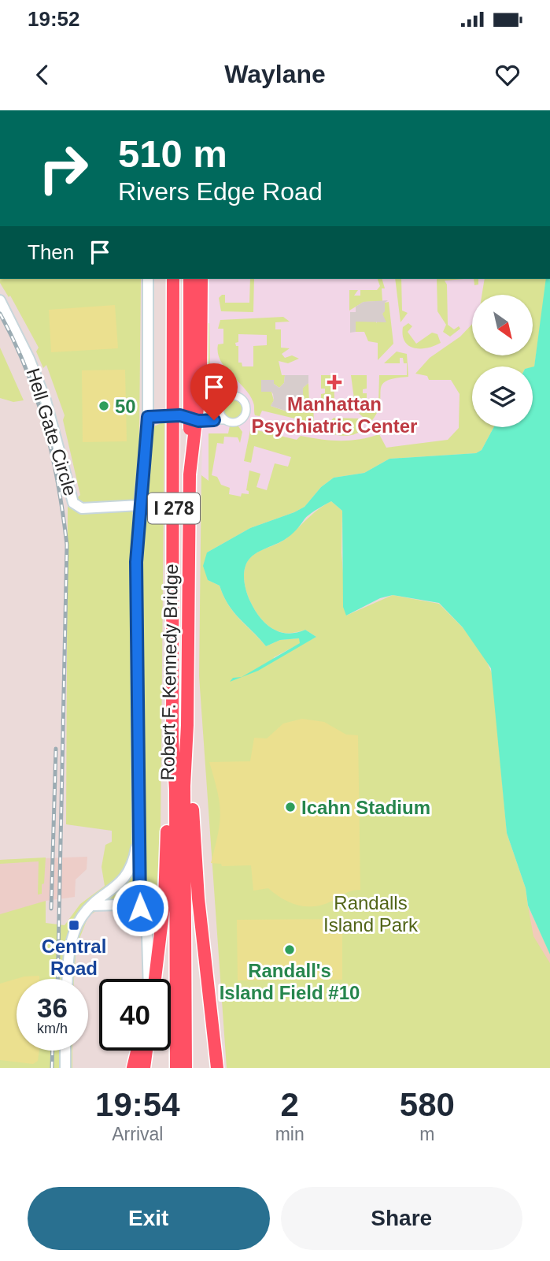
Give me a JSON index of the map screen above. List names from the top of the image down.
{
  "streets": {
    "highway": ["I 278", "Robert F. Kennedy Bridge"],
    "street": ["Hell Gate Circle"]
  },
  "parks": ["Randalls Island Park"],
  "places": {
    "health": ["Manhattan Psychiatric Center"],
    "other": ["50", "Icahn Stadium", "Randall's Island Field #10"],
    "transit": ["Central Road"]
  },
  "north": "bottom right",
  "page": {
    "status": "19:52",
    "header": "Waylane",
    "turn": ["510 m", "Rivers Edge Road"],
    "then": "Then",
    "speed": "36 km/h",
    "limit": "40",
    "eta": [
      "19:54",
      "Arrival",
      "2",
      "min",
      "580",
      "m"
    ],
    "buttons": ["Exit", "Share"]
  }
}
